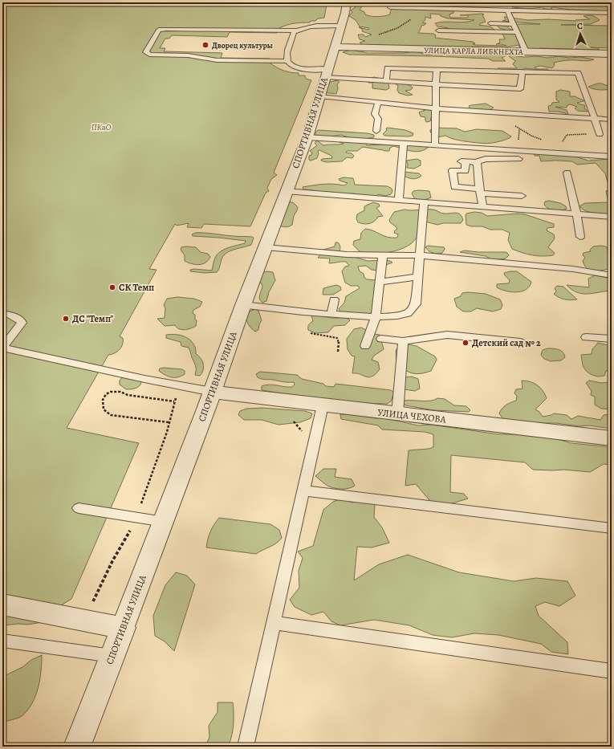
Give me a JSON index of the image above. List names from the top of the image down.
{
  "streets": {
    "street": ["УЛИЦА КАРЛА ЛИБКНЕХТА", "СПОРТИВНАЯ УЛИЦА", "УЛИЦА ЧЕХОВА"]
  },
  "crossings": [
    ["УЛИЦА КАРЛА ЛИБКНЕХТА", "СПОРТИВНАЯ УЛИЦА"],
    ["СПОРТИВНАЯ УЛИЦА", "УЛИЦА ЧЕХОВА"]
  ],
  "parks": ["ПКиО"],
  "places": [
    "Дворец культуры",
    "СК Темп",
    "ДС \"Темп\"",
    "Детский сад № 2"
  ],
  "north": "top"
}
